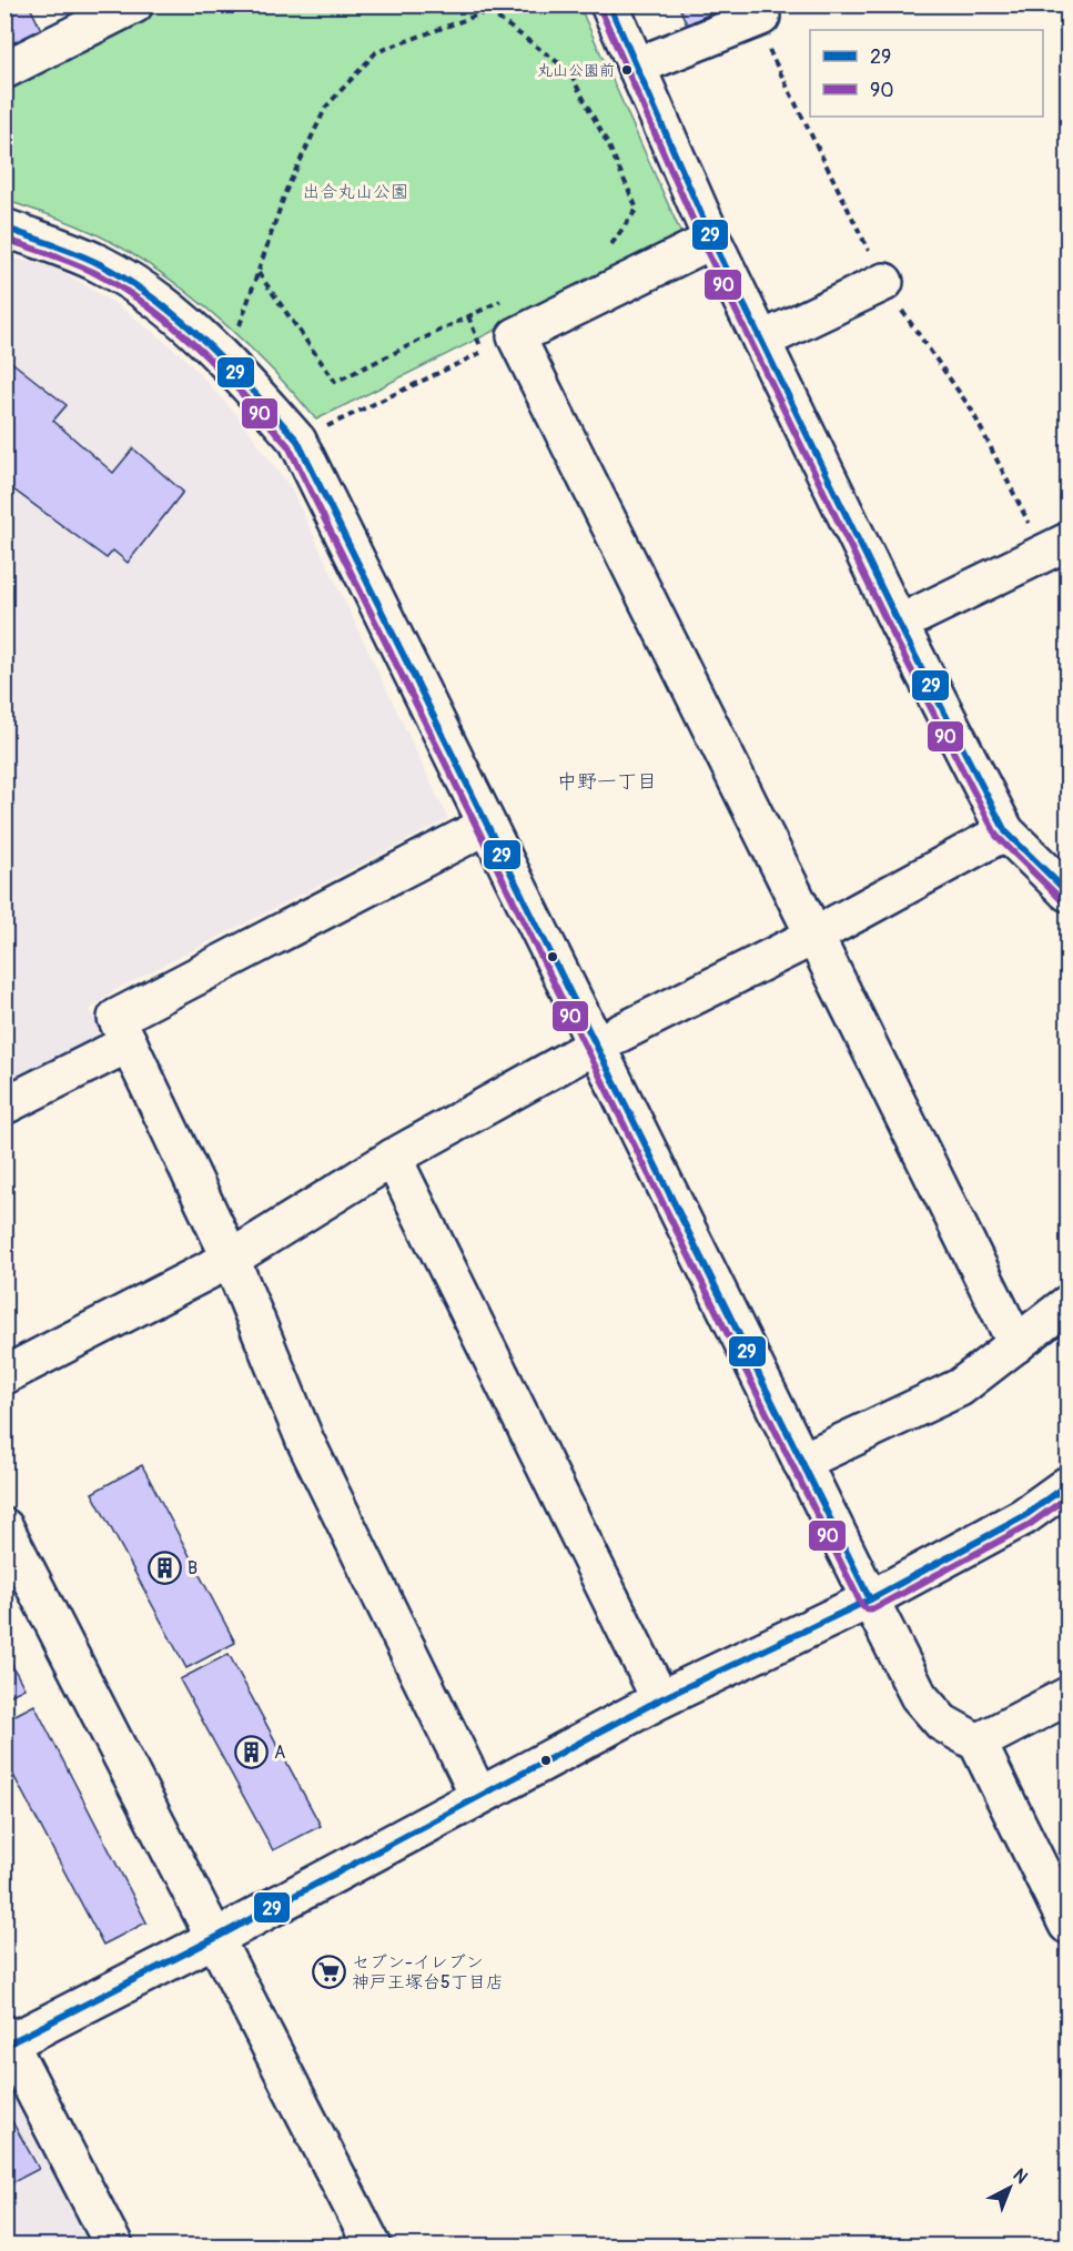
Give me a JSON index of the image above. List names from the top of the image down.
{
  "districts": ["中野一丁目"],
  "parks": ["出合丸山公園"],
  "places": {
    "other": ["丸山公園前"],
    "building": ["B", "A"],
    "supermarket": ["セブン-イレブン 神戸王塚台5丁目店"]
  },
  "lines": ["transit line 29", "transit line 90"],
  "legend": ["29", "90"],
  "north": "top right"
}
